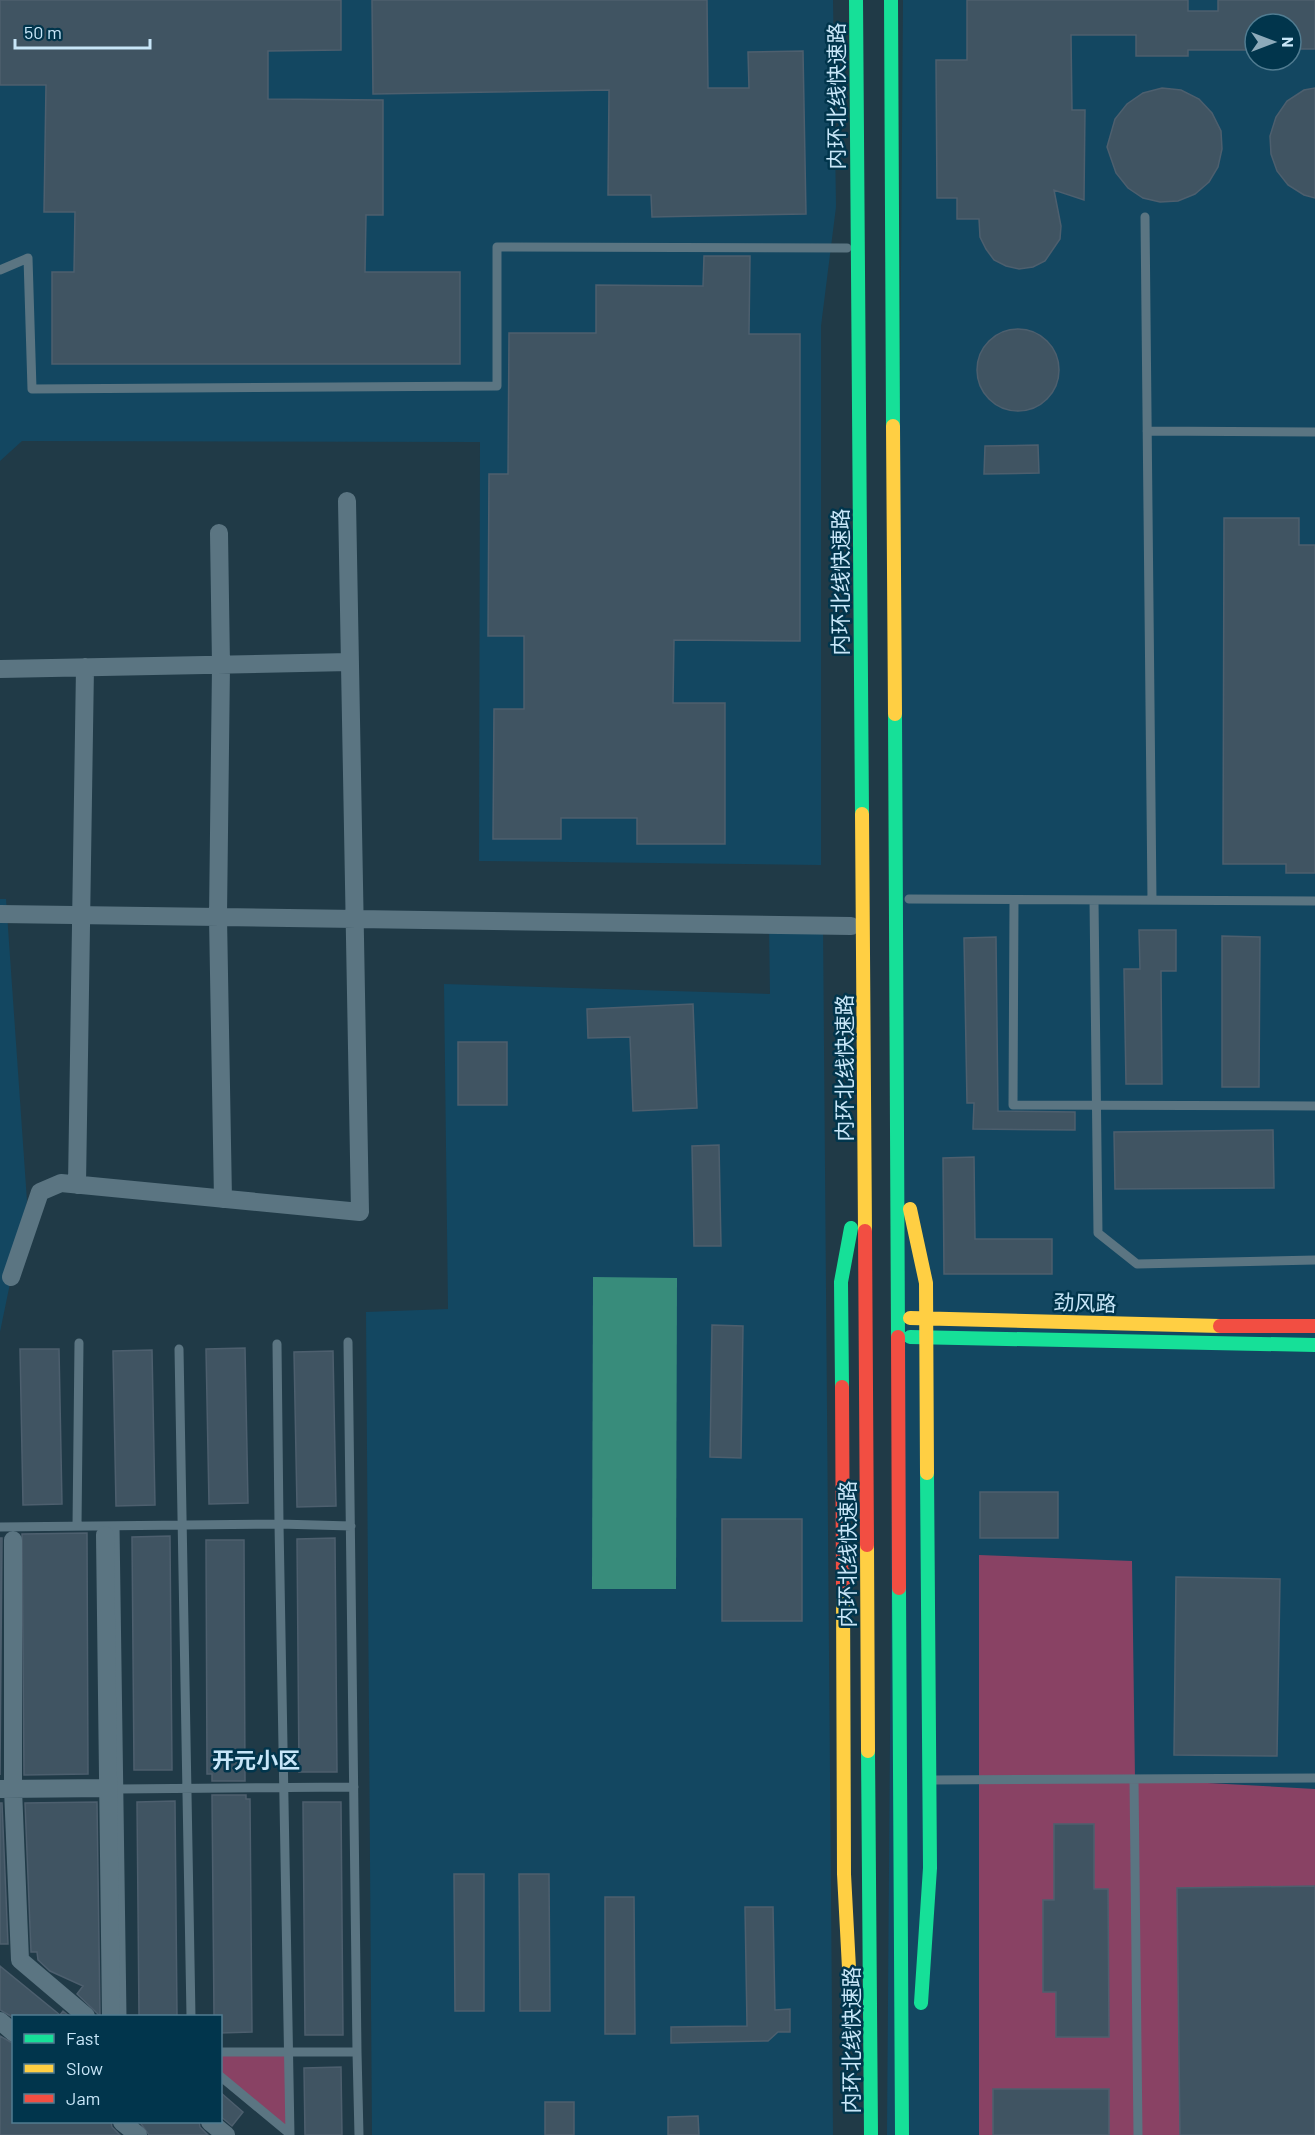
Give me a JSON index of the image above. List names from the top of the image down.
{
  "streets": {
    "main road": ["内环北线快速路", "劲风路"]
  },
  "districts": ["开元小区"],
  "legend": ["Fast", "Slow", "Jam"],
  "scale_bar": "50 m",
  "north": "right"
}
